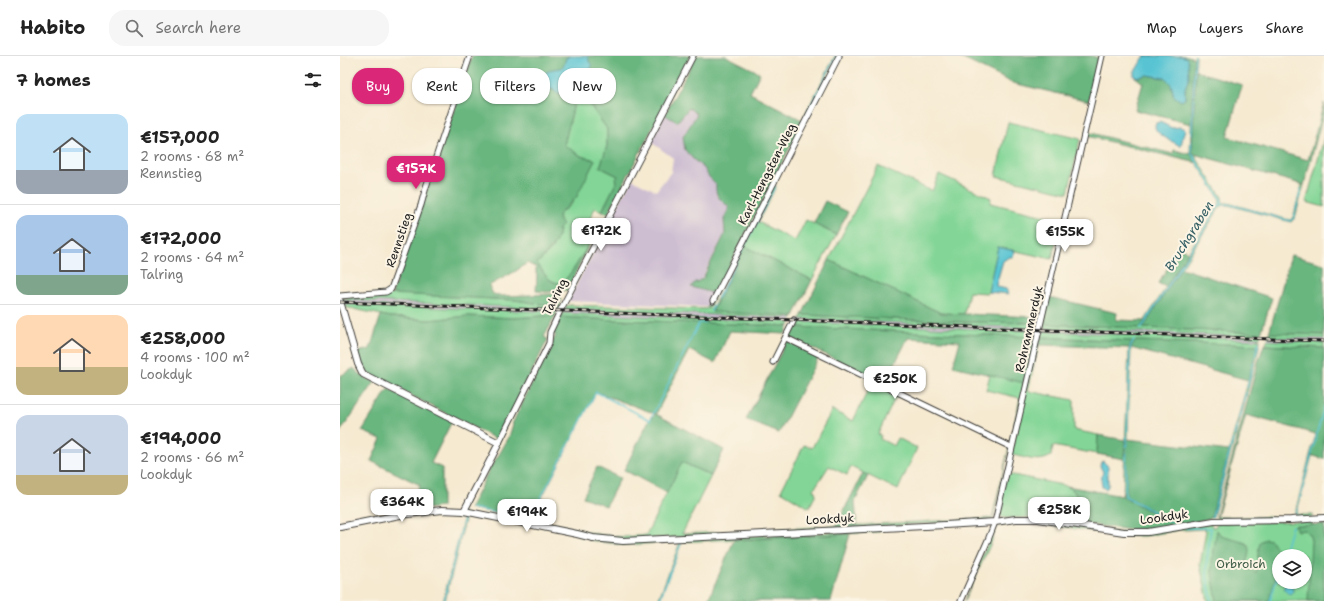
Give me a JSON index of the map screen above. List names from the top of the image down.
{
  "streets": {
    "street": [
      "Karl-Hengsten-Weg",
      "Rennstieg",
      "Talring",
      "Rohrammerdyk",
      "Lookdyk"
    ]
  },
  "crossings": [
    ["Talring", "Lookdyk"],
    ["Rohrammerdyk", "Lookdyk"]
  ],
  "water": ["Bruchgraben"],
  "parks": ["Orbroich"],
  "page": {
    "header": "Habito",
    "search": "Search here",
    "nav": ["Map", "Layers", "Share"],
    "heading": "7 homes",
    "chip": [
      "Buy",
      "Rent",
      "Filters",
      "New"
    ],
    "list": [
      {
        "name": "€157,000",
        "note": "2 rooms · 68 m² · Rennstieg"
      },
      {
        "name": "€172,000",
        "note": "2 rooms · 64 m² · Talring"
      },
      {
        "name": "€258,000",
        "note": "4 rooms · 100 m² · Lookdyk"
      },
      {
        "name": "€194,000",
        "note": "2 rooms · 66 m² · Lookdyk"
      }
    ],
    "price": [
      "€157K",
      "€172K",
      "€155K",
      "€250K",
      "€364K",
      "€258K",
      "€194K"
    ]
  }
}
